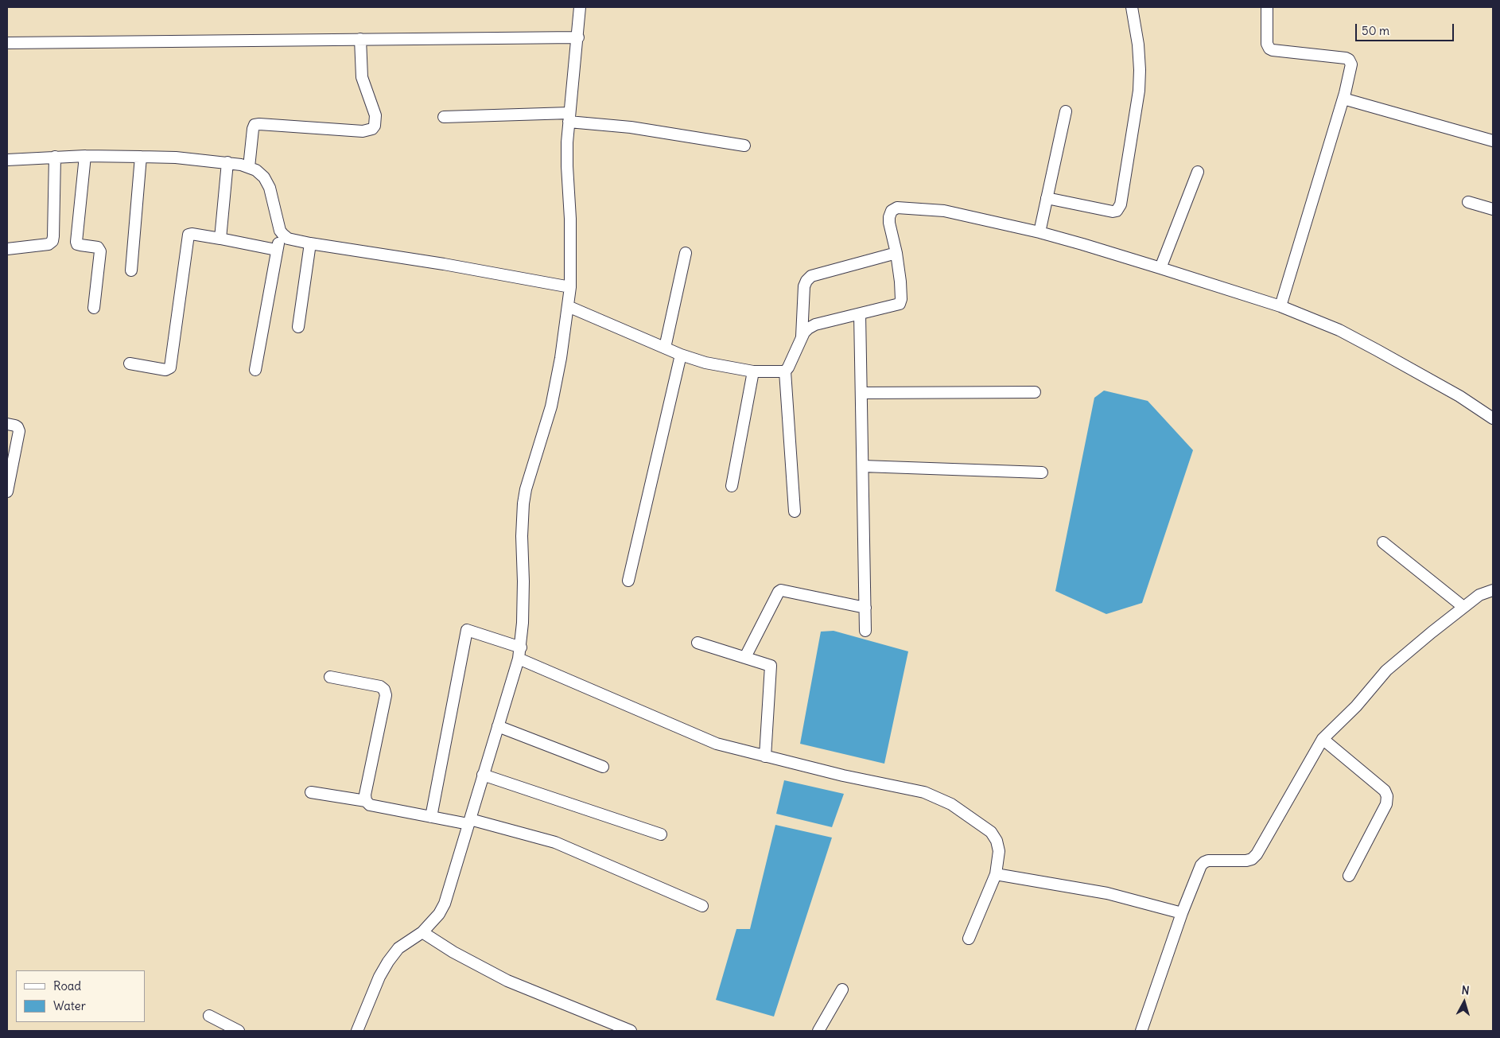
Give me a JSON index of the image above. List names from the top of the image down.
{
  "legend": ["Road", "Water"],
  "scale_bar": "50 m",
  "north": "top"
}
